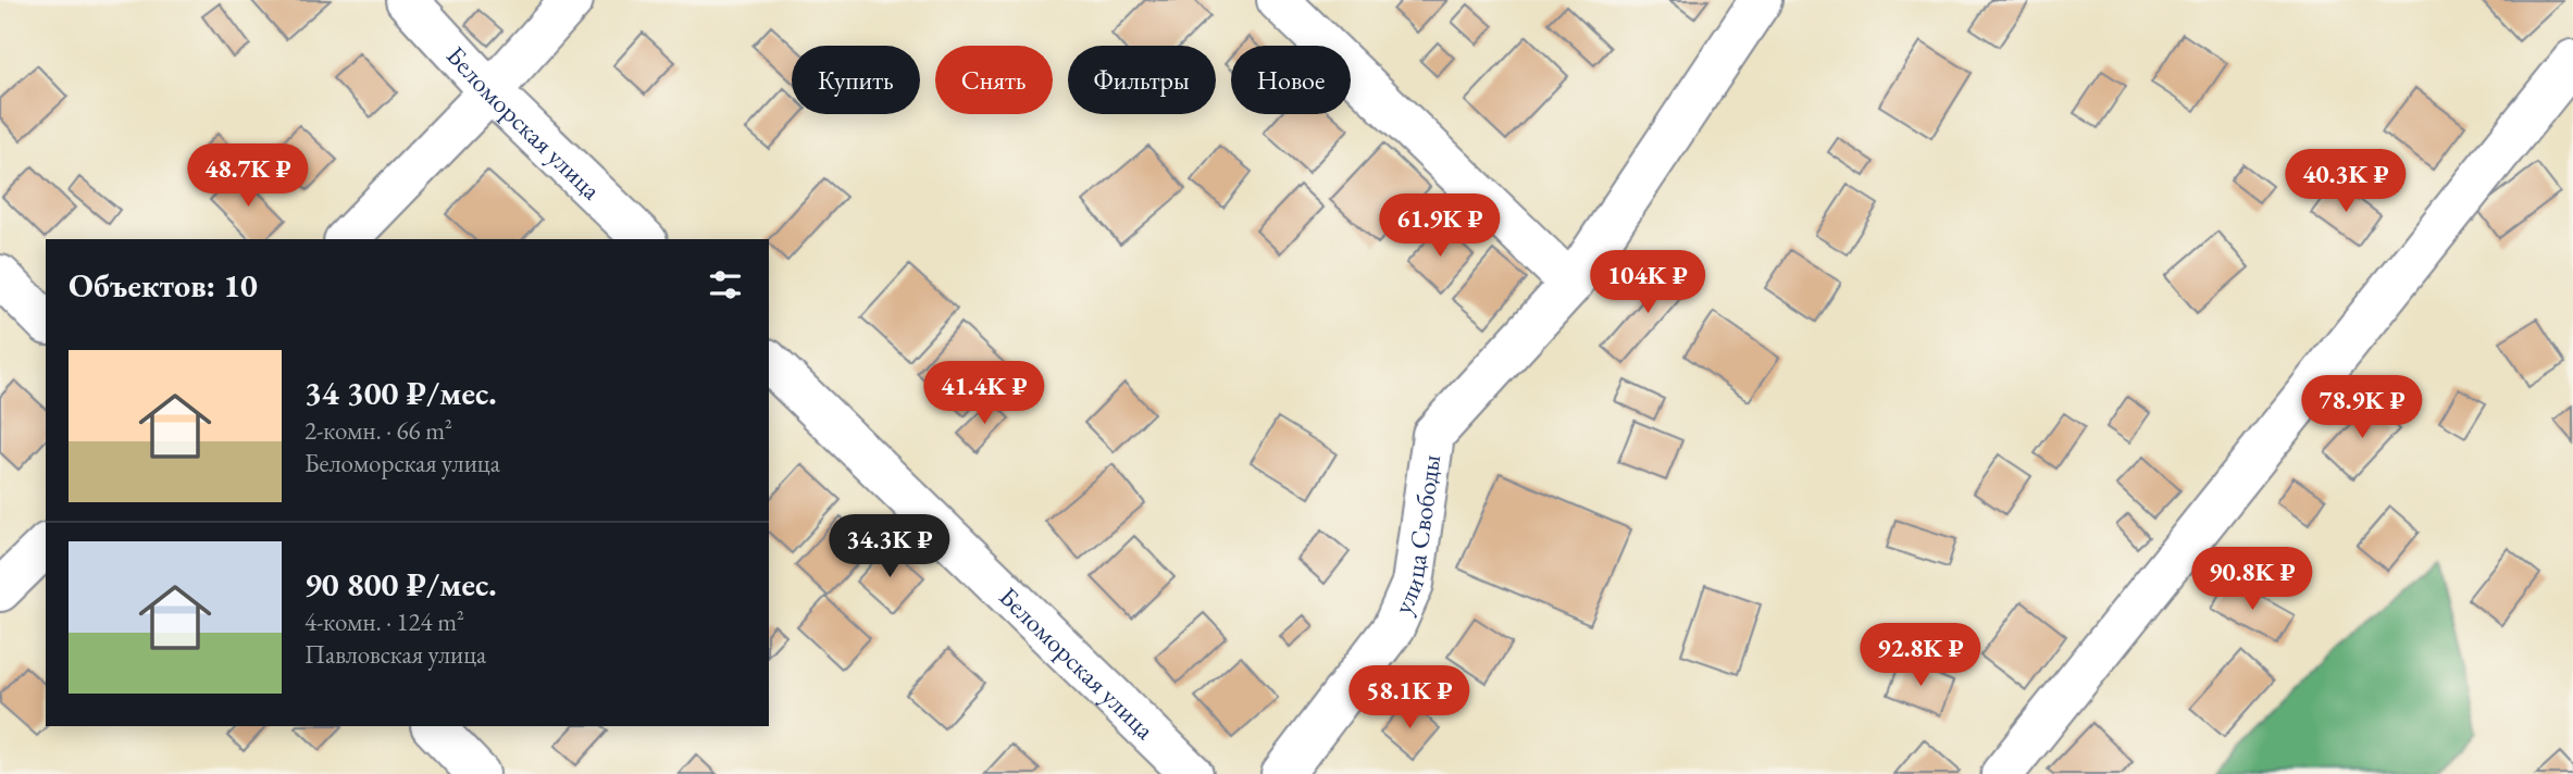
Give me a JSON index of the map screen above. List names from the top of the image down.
{
  "streets": {
    "street": ["Беломорская улица", "улица Свободы"]
  },
  "page": {
    "chip": [
      "Купить",
      "Снять",
      "Фильтры",
      "Новое"
    ],
    "price": [
      "48.7K ₽",
      "40.3K ₽",
      "61.9K ₽",
      "104K ₽",
      "41.4K ₽",
      "78.9K ₽",
      "34.3K ₽",
      "90.8K ₽",
      "92.8K ₽",
      "58.1K ₽"
    ],
    "heading": "Объектов: 10",
    "list": [
      {
        "name": "34 300 ₽/мес.",
        "note": "2-комн. · 66 m² · Беломорская улица"
      },
      {
        "name": "90 800 ₽/мес.",
        "note": "4-комн. · 124 m² · Павловская улица"
      }
    ]
  }
}
